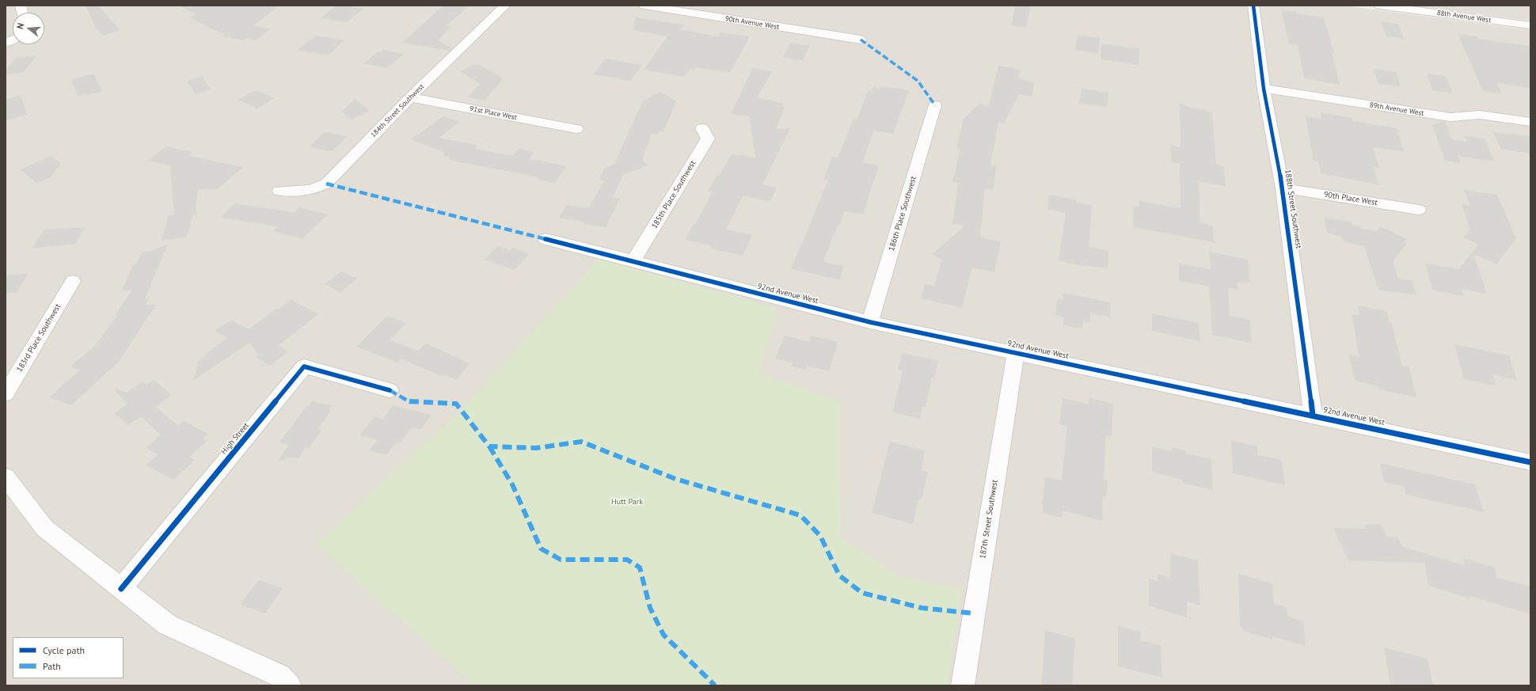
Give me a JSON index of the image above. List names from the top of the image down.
{
  "streets": {
    "street": [
      "88th Avenue West",
      "90th Avenue West",
      "89th Avenue West",
      "184th Street Southwest",
      "91st Place West",
      "185th Place Southwest",
      "90th Place West",
      "188th Street Southwest",
      "186th Place Southwest",
      "92nd Avenue West",
      "183rd Place Southwest",
      "High Street",
      "187th Street Southwest"
    ]
  },
  "crossings": [
    ["89th Avenue West", "188th Street Southwest"],
    ["184th Street Southwest", "91st Place West"],
    ["185th Place Southwest", "92nd Avenue West"],
    ["90th Place West", "188th Street Southwest"],
    ["188th Street Southwest", "92nd Avenue West"],
    ["186th Place Southwest", "92nd Avenue West"],
    ["92nd Avenue West", "187th Street Southwest"]
  ],
  "parks": ["Hutt Park"],
  "legend": ["Cycle path", "Path"],
  "north": "left"
}
